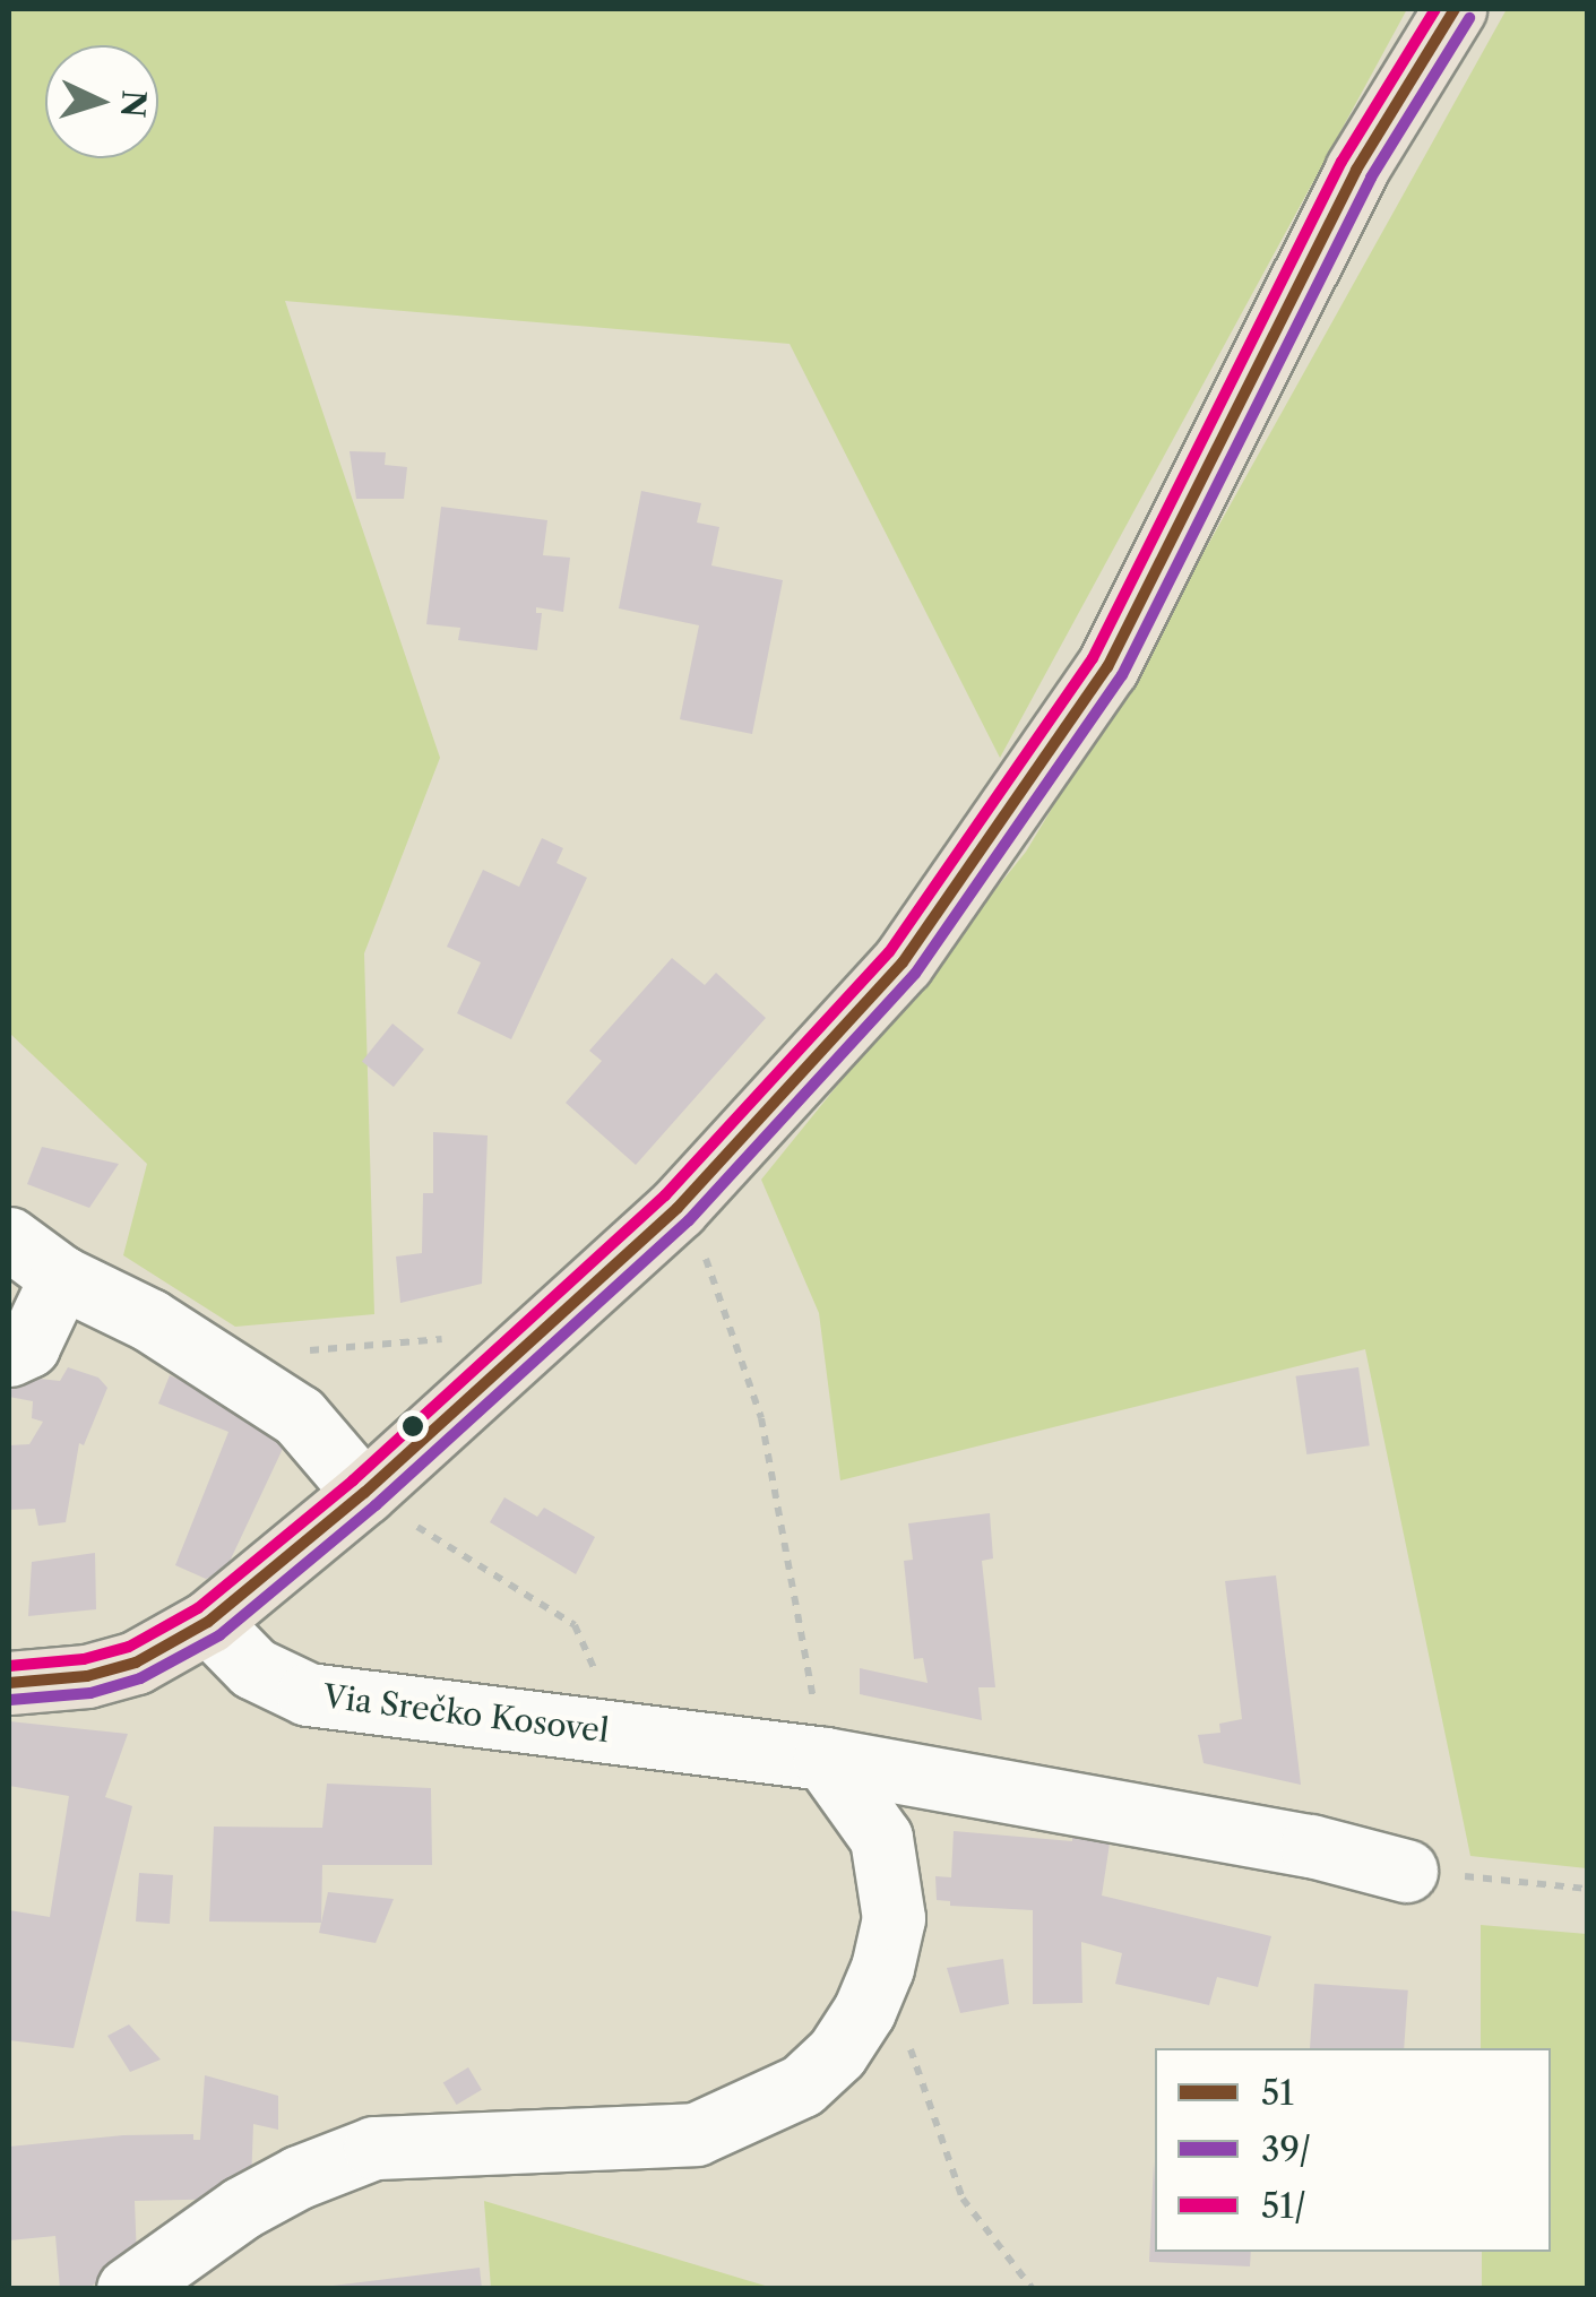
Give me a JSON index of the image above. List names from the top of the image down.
{
  "streets": {
    "street": ["Via Srečko Kosovel"]
  },
  "lines": ["transit line 51", "transit line 51/", "transit line 39/"],
  "legend": ["51", "39/", "51/"],
  "north": "right"
}
